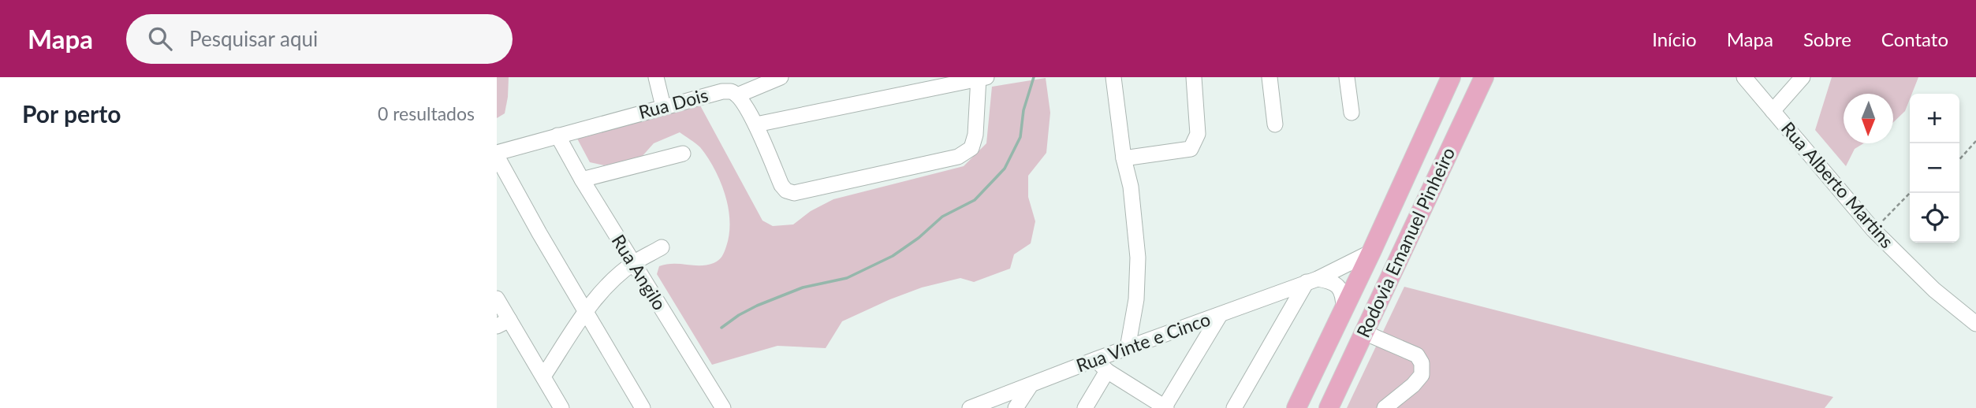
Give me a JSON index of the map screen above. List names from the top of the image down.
{
  "streets": {
    "main road": ["Rodovia Emanuel Pinheiro"],
    "street": [
      "Rua Dois",
      "Rua Alberto Martins",
      "Rua Angilo",
      "Rua Vinte e Cinco"
    ]
  },
  "crossings": [
    ["Rua Dois", "Rua Angilo"],
    ["Rodovia Emanuel Pinheiro", "Rua Vinte e Cinco"]
  ],
  "north": "bottom",
  "page": {
    "header": "Mapa",
    "search": "Pesquisar aqui",
    "nav": [
      "Início",
      "Mapa",
      "Sobre",
      "Contato"
    ],
    "heading": ["Por perto", "0 resultados"],
    "map_buttons": ["+", "−"]
  }
}
